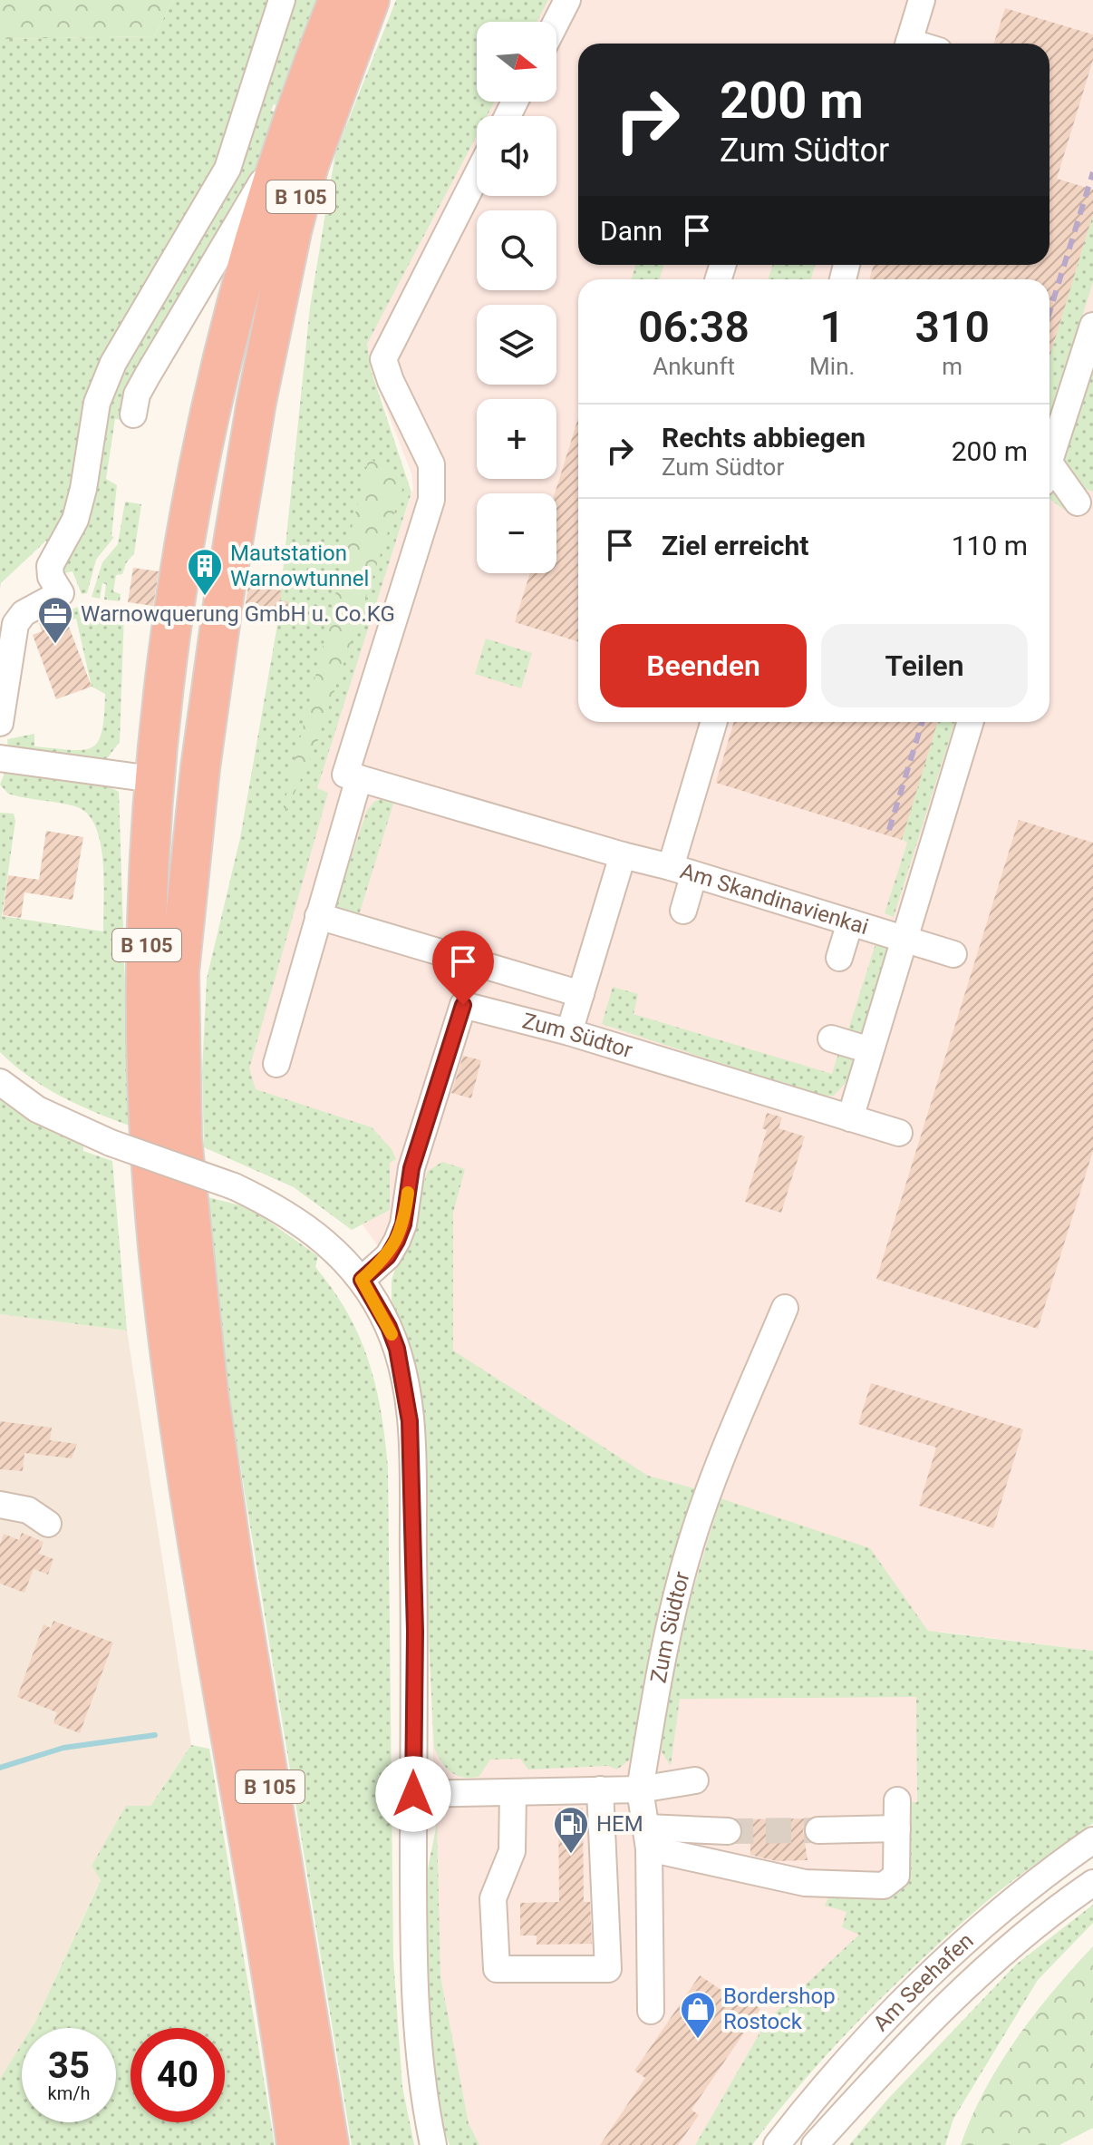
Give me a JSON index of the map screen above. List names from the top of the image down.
{
  "streets": {
    "highway": ["B 105"],
    "street": ["Am Skandinavienkai", "Zum Südtor", "Am Seehafen"]
  },
  "places": {
    "building": ["Mautstation Warnowtunnel"],
    "office": ["Warnowquerung GmbH u. Co.KG"],
    "fuel station": ["HEM"],
    "shop": ["Bordershop Rostock"]
  },
  "north": "right",
  "page": {
    "map_buttons": ["+", "−"],
    "turn": ["200 m", "Zum Südtor"],
    "then": "Dann",
    "eta": [
      "06:38",
      "Ankunft",
      "1",
      "Min.",
      "310",
      "m"
    ],
    "list": [
      {
        "name": "Rechts abbiegen",
        "note": "Zum Südtor",
        "value": "200 m"
      },
      {
        "name": "Ziel erreicht",
        "value": "110 m"
      }
    ],
    "buttons": ["Beenden", "Teilen"],
    "speed": "35 km/h",
    "limit": "40"
  }
}
